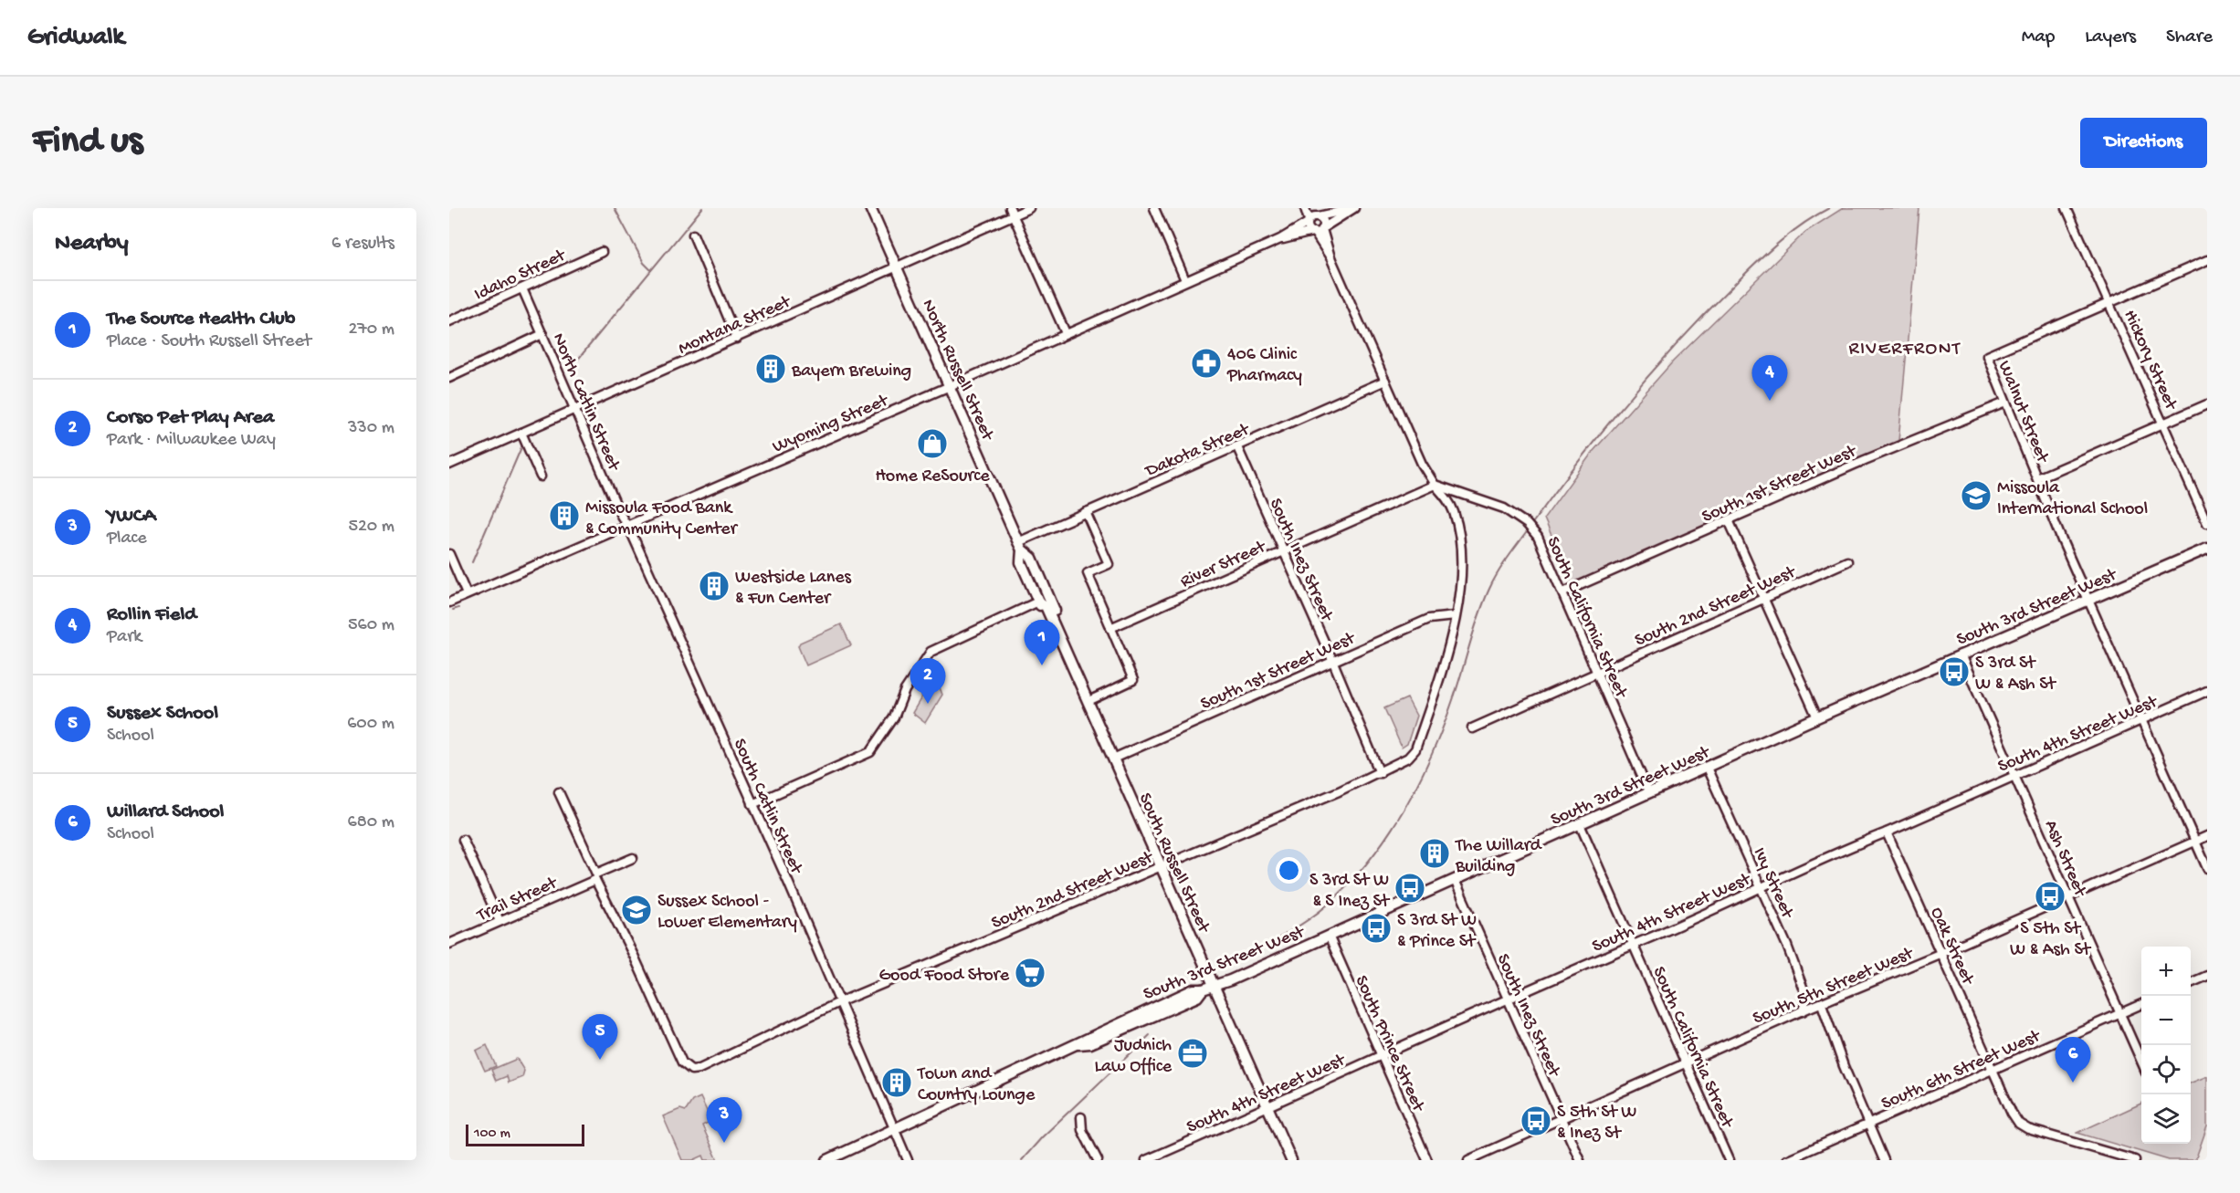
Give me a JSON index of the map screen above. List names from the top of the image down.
{
  "streets": {
    "main road": ["North Russell Street", "South 3rd Street West", "South Russell Street"],
    "street": [
      "Idaho Street",
      "Montana Street",
      "Hickory Street",
      "North Catlin Street",
      "Walnut Street",
      "Wyoming Street",
      "Dakota Street",
      "South 1st Street West",
      "South Inez Street",
      "River Street",
      "South 2nd Street West",
      "South California Street",
      "South 4th Street West",
      "South Catlin Street",
      "Ash Street",
      "Ivy Street",
      "Trail Street",
      "Oak Street",
      "South 5th Street West",
      "South Prince Street",
      "South 6th Street West"
    ]
  },
  "crossings": [
    ["Idaho Street", "North Catlin Street"],
    ["Montana Street", "North Russell Street"],
    ["Montana Street", "North Catlin Street"],
    ["Hickory Street", "Walnut Street"],
    ["North Russell Street", "Wyoming Street"],
    ["North Russell Street", "Dakota Street"],
    ["North Russell Street", "South Russell Street"],
    ["North Catlin Street", "Wyoming Street"],
    ["North Catlin Street", "South Catlin Street"],
    ["Walnut Street", "South 1st Street West"],
    ["Walnut Street", "South 3rd Street West"],
    ["Walnut Street", "South 4th Street West"],
    ["Walnut Street", "South 5th Street West"],
    ["Wyoming Street", "South Catlin Street"],
    ["Dakota Street", "South Inez Street"],
    ["Dakota Street", "South Russell Street"],
    ["South 1st Street West", "South Inez Street"],
    ["South 1st Street West", "South 2nd Street West"],
    ["South 1st Street West", "South California Street"],
    ["South 1st Street West", "South Russell Street"],
    ["South Inez Street", "River Street"],
    ["South Inez Street", "South 2nd Street West"],
    ["South Inez Street", "South 3rd Street West"],
    ["South Inez Street", "South 4th Street West"],
    ["South Inez Street", "South 5th Street West"],
    ["River Street", "South 2nd Street West"],
    ["River Street", "South California Street"],
    ["South 2nd Street West", "South California Street"],
    ["South 2nd Street West", "South Catlin Street"],
    ["South 2nd Street West", "South Russell Street"],
    ["South 2nd Street West", "Trail Street"],
    ["South 3rd Street West", "South California Street"],
    ["South 3rd Street West", "South Catlin Street"],
    ["South 3rd Street West", "Ash Street"],
    ["South 3rd Street West", "South Russell Street"],
    ["South 3rd Street West", "Ivy Street"],
    ["South 3rd Street West", "South Prince Street"],
    ["South California Street", "South 4th Street West"],
    ["South California Street", "South 5th Street West"],
    ["South 4th Street West", "Ash Street"],
    ["South 4th Street West", "South Russell Street"],
    ["South 4th Street West", "Ivy Street"],
    ["South 4th Street West", "Oak Street"],
    ["South 4th Street West", "South Prince Street"],
    ["Ash Street", "South 5th Street West"],
    ["Ash Street", "South 6th Street West"],
    ["Ivy Street", "South 5th Street West"],
    ["Oak Street", "South 5th Street West"],
    ["Oak Street", "South 6th Street West"]
  ],
  "districts": ["RIVERFRONT"],
  "places": {
    "pharmacy": ["406 Clinic Pharmacy"],
    "building": [
      "Bayern Brewing",
      "Missoula Food Bank & Community Center",
      "Westside Lanes & Fun Center",
      "The Willard Building",
      "Town and Country Lounge"
    ],
    "shop": ["Home ReSource"],
    "school or university": ["Missoula International School", "Sussex School - Lower Elementary"],
    "bus stop": [
      "S 3rd St W & Ash St",
      "S 3rd St W & S Inez St",
      "S 5th St W & Ash St",
      "S 3rd St W & Prince St",
      "S 5th St W & Inez St"
    ],
    "supermarket": ["Good Food Store"],
    "office": ["Judnich Law Office"]
  },
  "scale_bar": "100 m",
  "page": {
    "header": "Gridwalk",
    "nav": ["Map", "Layers", "Share"],
    "buttons": "Directions",
    "title": "Find us",
    "heading": ["Nearby", "6 results"],
    "list": [
      {
        "mark": "1",
        "name": "The Source Health Club",
        "note": "Place · South Russell Street",
        "value": "270 m"
      },
      {
        "mark": "2",
        "name": "Corso Pet Play Area",
        "note": "Park · Milwaukee Way",
        "value": "330 m"
      },
      {
        "mark": "3",
        "name": "YWCA",
        "note": "Place",
        "value": "520 m"
      },
      {
        "mark": "4",
        "name": "Rollin Field",
        "note": "Park",
        "value": "560 m"
      },
      {
        "mark": "5",
        "name": "Sussex School",
        "note": "School",
        "value": "600 m"
      },
      {
        "mark": "6",
        "name": "Willard School",
        "note": "School",
        "value": "680 m"
      }
    ],
    "pins": [
      "4",
      "1",
      "2",
      "5",
      "6",
      "3"
    ],
    "map_buttons": ["+", "−"],
    "scale": "100 m"
  }
}
